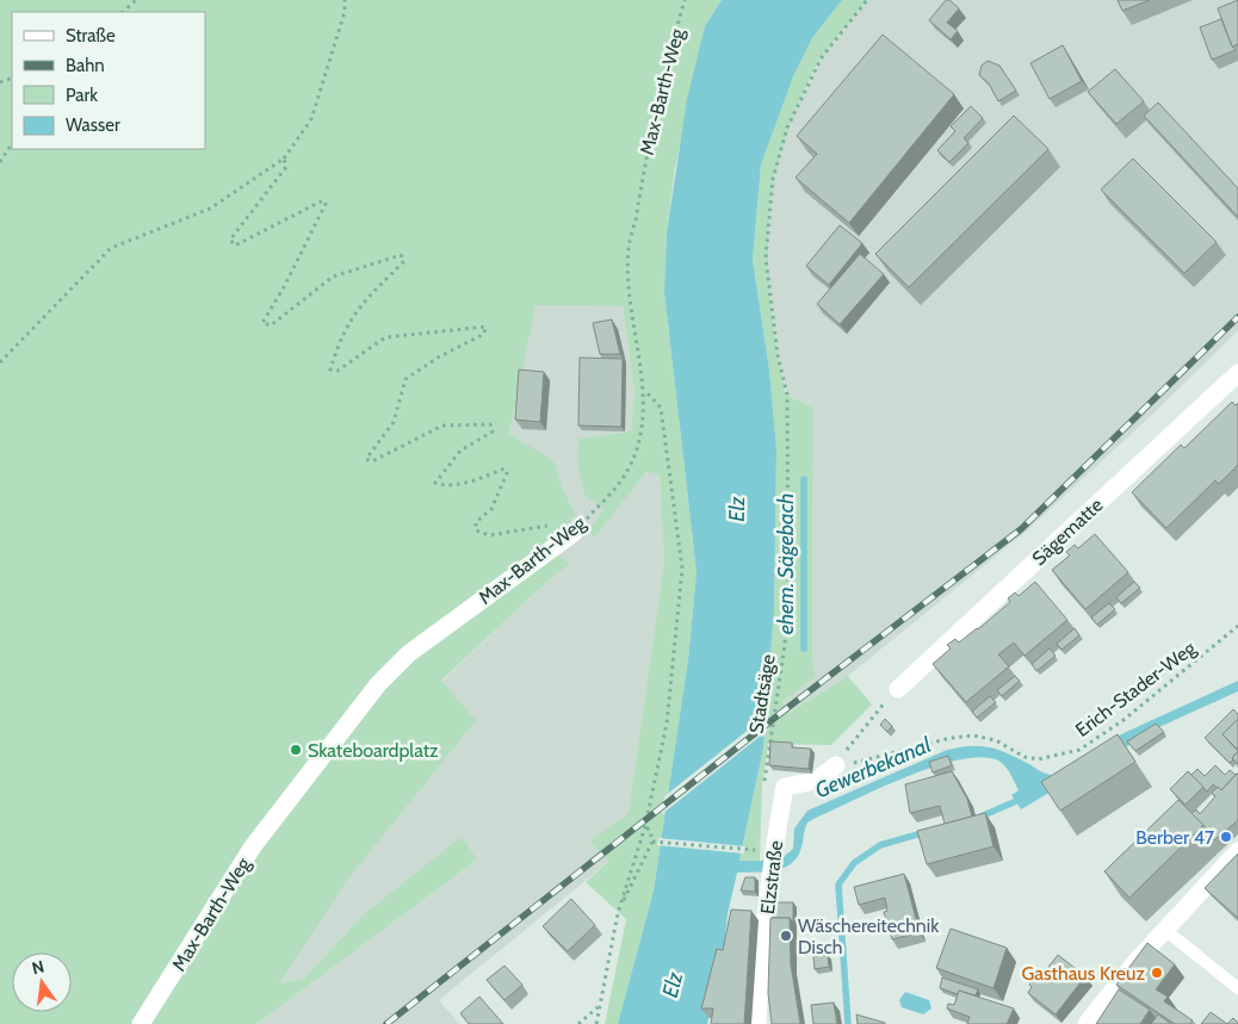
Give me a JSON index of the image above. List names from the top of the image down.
{
  "streets": {
    "street": ["Max-Barth-Weg", "Sägematte", "Elzstraße"],
    "path": ["Erich-Stader-Weg", "Stadtsäge"]
  },
  "crossings": [
    ["Erich-Stader-Weg", "Elzstraße"]
  ],
  "water": ["Elz", "ehem. Sägebach", "Gewerbekanal"],
  "places": [
    "Skateboardplatz",
    "Berber 47",
    "Wäschereitechnik Disch",
    "Gasthaus Kreuz"
  ],
  "legend": [
    "Straße",
    "Bahn",
    "Park",
    "Wasser"
  ],
  "north": "top"
}
